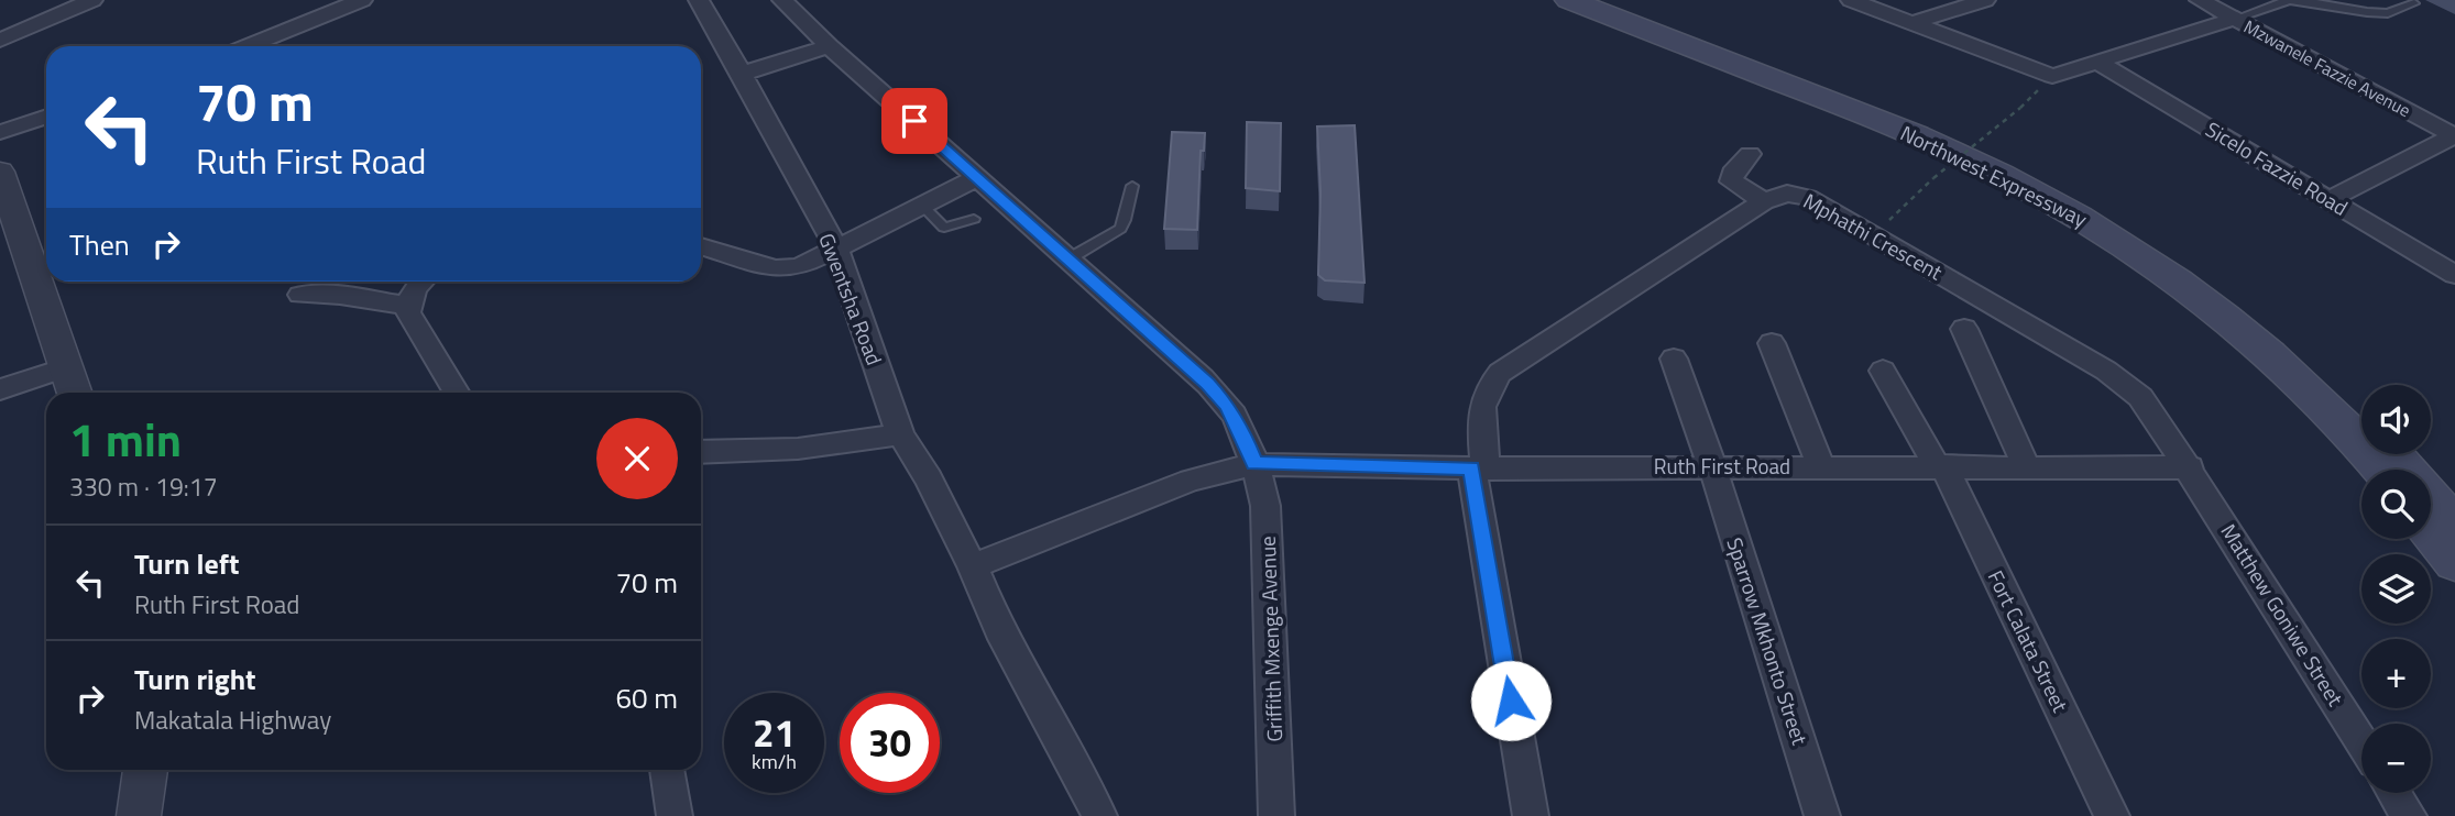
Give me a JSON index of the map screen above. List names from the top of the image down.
{
  "streets": {
    "main road": ["Northwest Expressway"],
    "street": [
      "Mzwanele Fazzie Avenue",
      "Sicelo Fazzie Road",
      "Mphathi Crescent",
      "Gwentsha Road",
      "Ruth First Road",
      "Matthew Goniwe Street",
      "Griffith Mxenge Avenue",
      "Sparrow Mkhonto Street",
      "Fort Calata Street"
    ]
  },
  "crossings": [
    ["Mphathi Crescent", "Ruth First Road"],
    ["Mphathi Crescent", "Matthew Goniwe Street"],
    ["Ruth First Road", "Matthew Goniwe Street"],
    ["Ruth First Road", "Griffith Mxenge Avenue"],
    ["Ruth First Road", "Sparrow Mkhonto Street"],
    ["Ruth First Road", "Fort Calata Street"]
  ],
  "page": {
    "turn": ["70 m", "Ruth First Road"],
    "then": "Then",
    "map_buttons": ["+", "−"],
    "heading": ["1 min", "330 m · 19:17"],
    "list": [
      {
        "name": "Turn left",
        "note": "Ruth First Road",
        "value": "70 m"
      },
      {
        "name": "Turn right",
        "note": "Makatala Highway",
        "value": "60 m"
      }
    ],
    "speed": "21 km/h",
    "limit": "30"
  }
}
